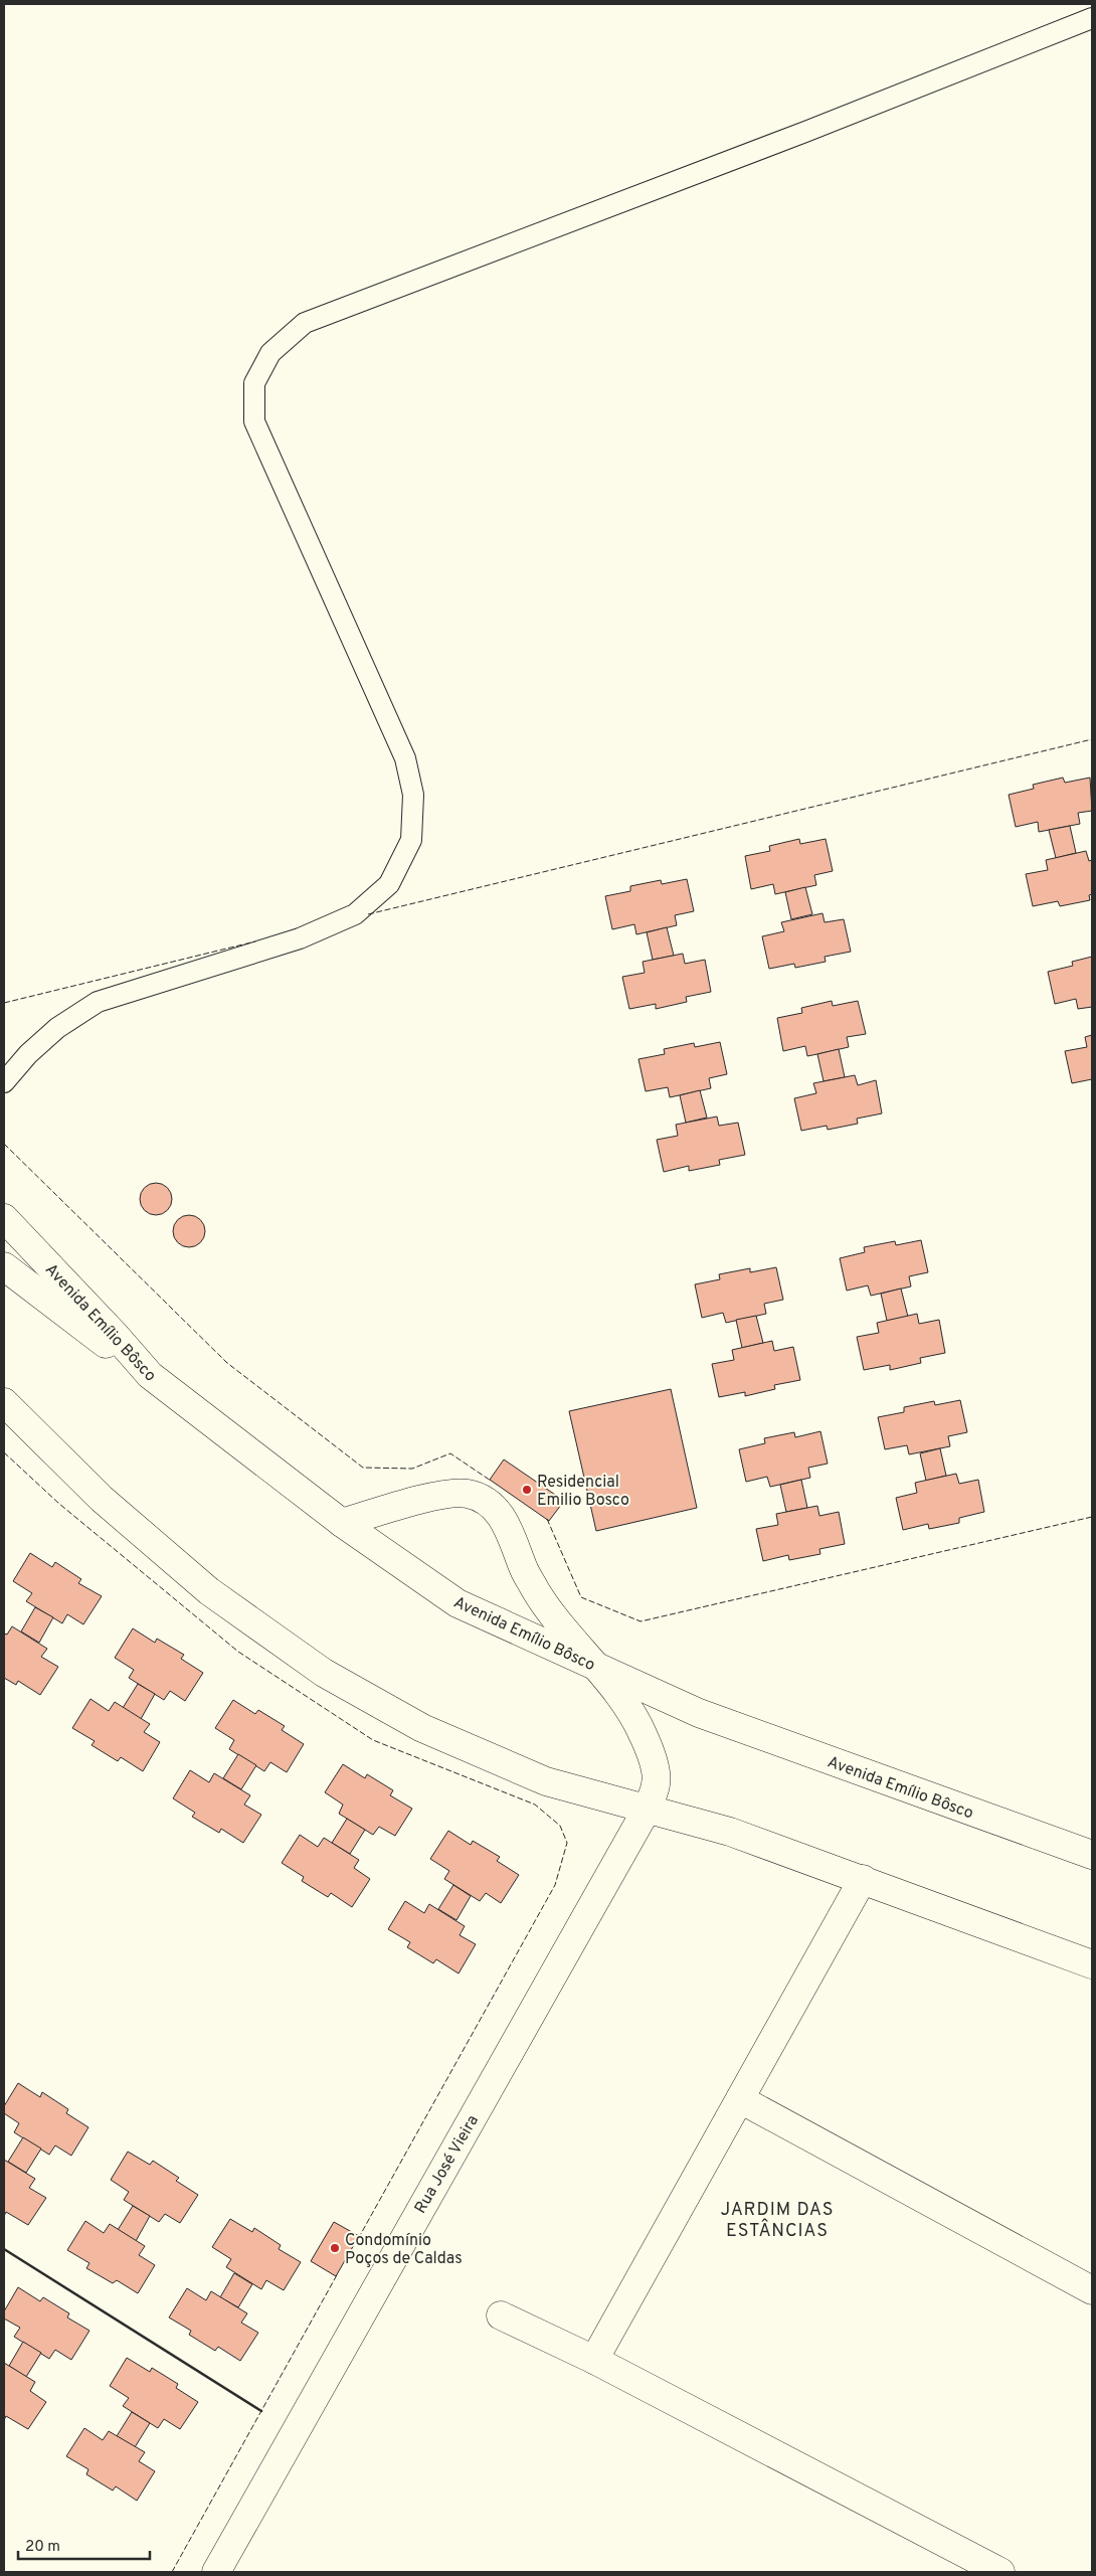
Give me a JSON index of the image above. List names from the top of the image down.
{
  "streets": {
    "street": ["Avenida Emílio Bôsco", "Rua José Vieira"]
  },
  "crossings": [
    ["Avenida Emílio Bôsco", "Rua José Vieira"]
  ],
  "districts": ["JARDIM DAS ESTÂNCIAS"],
  "places": ["Residencial Emilio Bosco", "Condomínio Poços de Caldas"],
  "scale_bar": "20 m"
}
